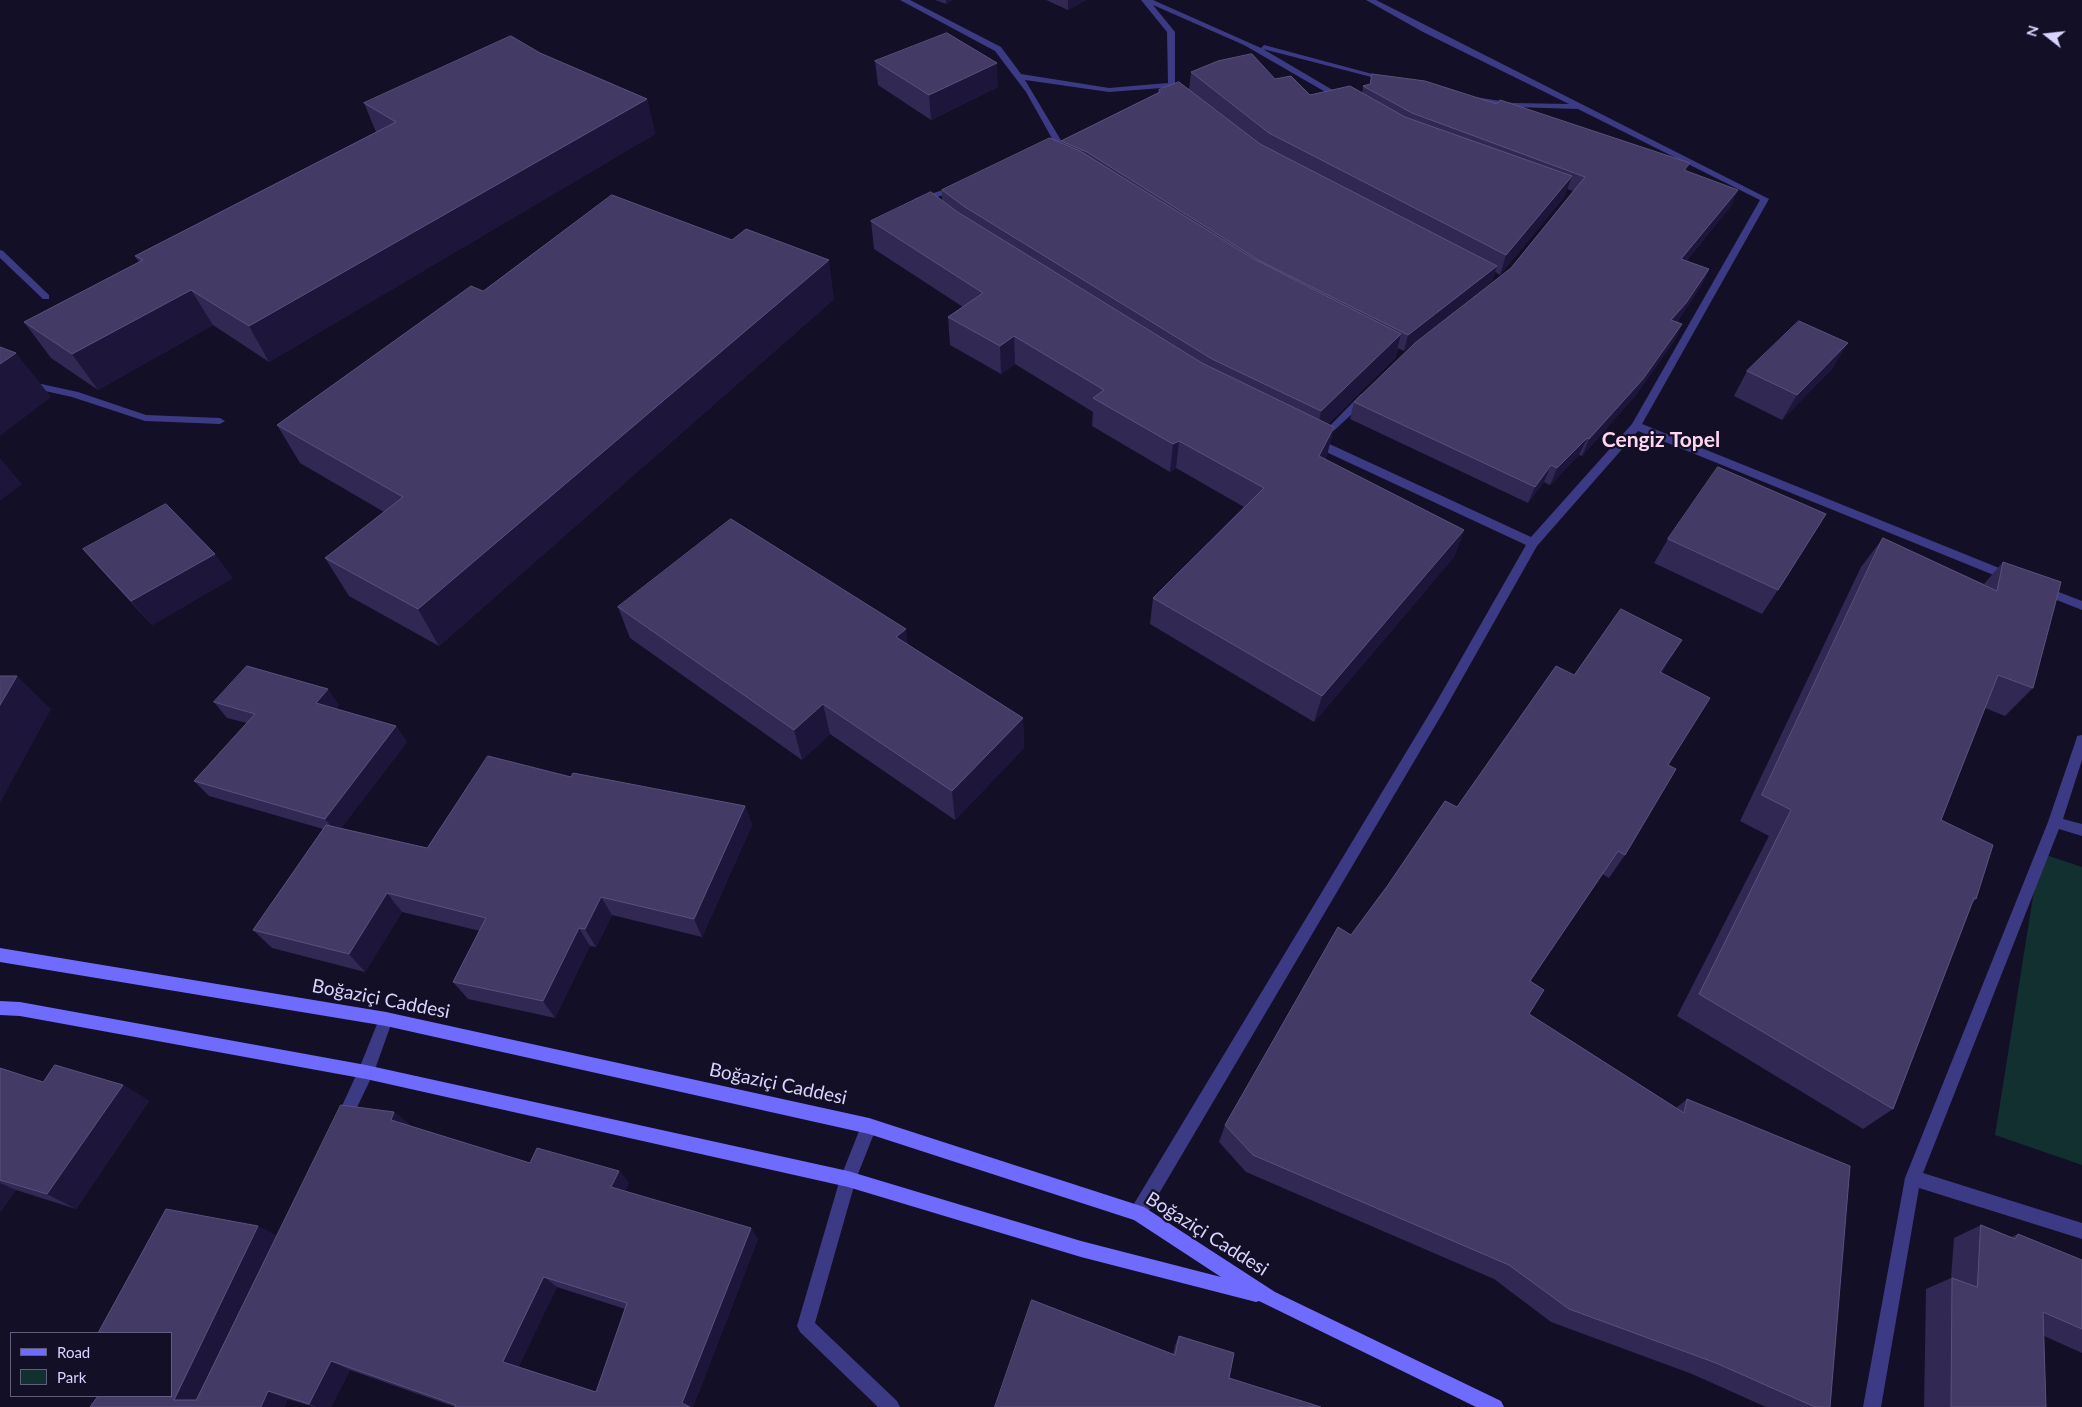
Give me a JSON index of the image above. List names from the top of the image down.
{
  "streets": {
    "street": ["Boğaziçi Caddesi"]
  },
  "districts": ["Cengiz Topel"],
  "legend": ["Road", "Park"],
  "north": "left"
}
